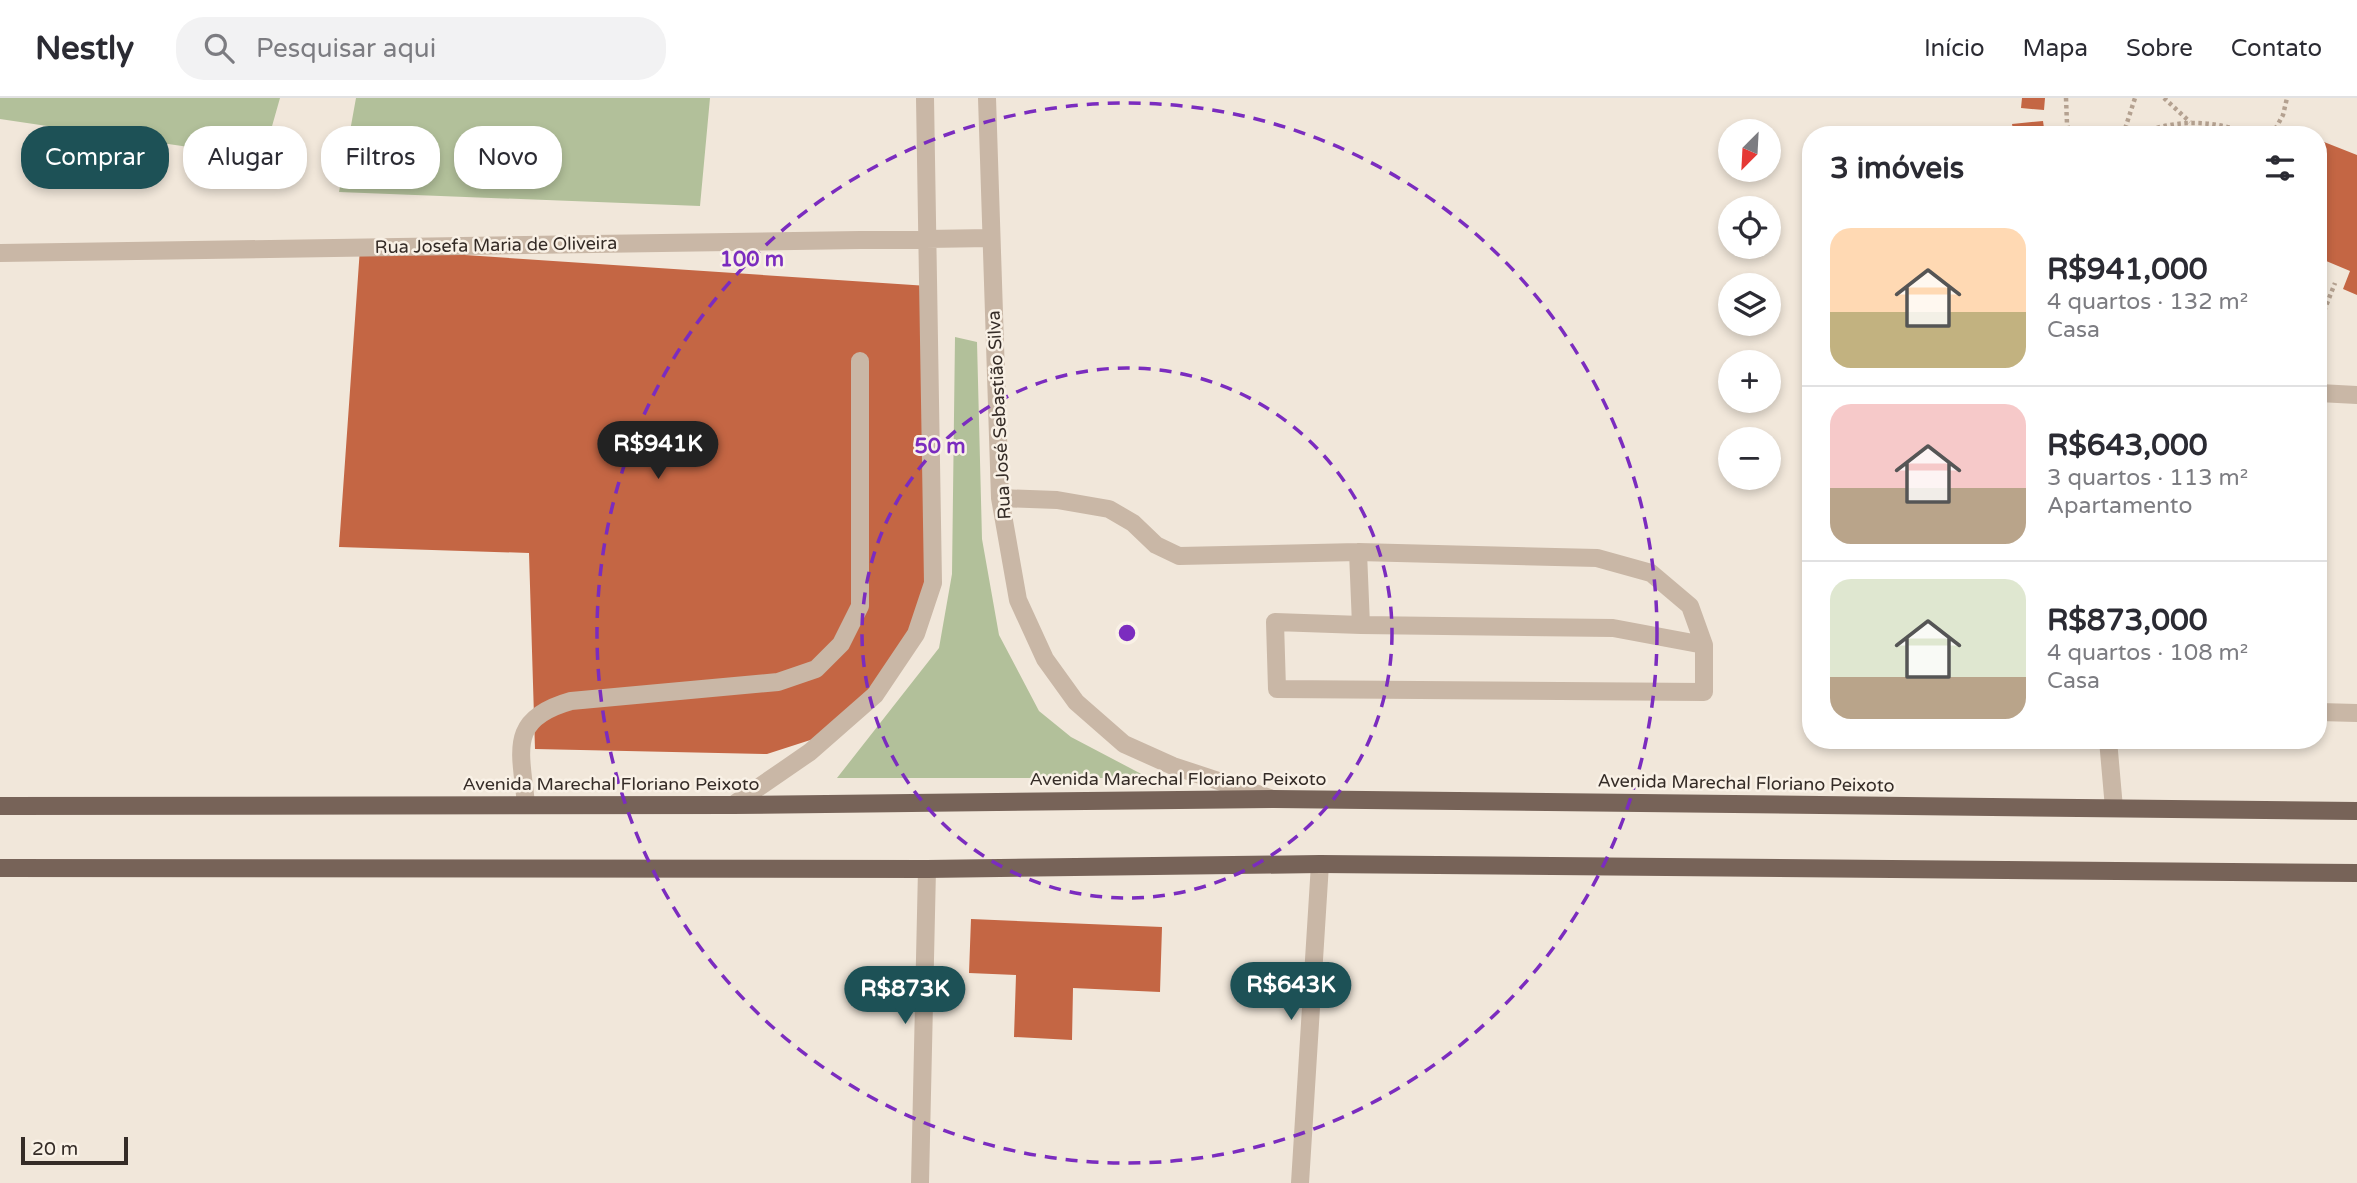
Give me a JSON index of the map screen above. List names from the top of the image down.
{
  "streets": {
    "main road": ["Avenida Marechal Floriano Peixoto"],
    "street": ["Rua Josefa Maria de Oliveira", "Rua José Sebastião Silva"]
  },
  "crossings": [
    ["Rua Josefa Maria de Oliveira", "Rua José Sebastião Silva"],
    ["Rua José Sebastião Silva", "Avenida Marechal Floriano Peixoto"]
  ],
  "scale_bar": "20 m",
  "north": "bottom left",
  "page": {
    "header": "Nestly",
    "search": "Pesquisar aqui",
    "nav": [
      "Início",
      "Mapa",
      "Sobre",
      "Contato"
    ],
    "map_buttons": ["+", "−"],
    "chip": [
      "Comprar",
      "Alugar",
      "Filtros",
      "Novo"
    ],
    "heading": "3 imóveis",
    "list": [
      {
        "name": "R$941,000",
        "note": "4 quartos · 132 m² · Casa"
      },
      {
        "name": "R$643,000",
        "note": "3 quartos · 113 m² · Apartamento"
      },
      {
        "name": "R$873,000",
        "note": "4 quartos · 108 m² · Casa"
      }
    ],
    "price": ["R$941K", "R$643K", "R$873K"],
    "scale": "20 m"
  },
  "rings": ["100 m", "50 m"]
}
